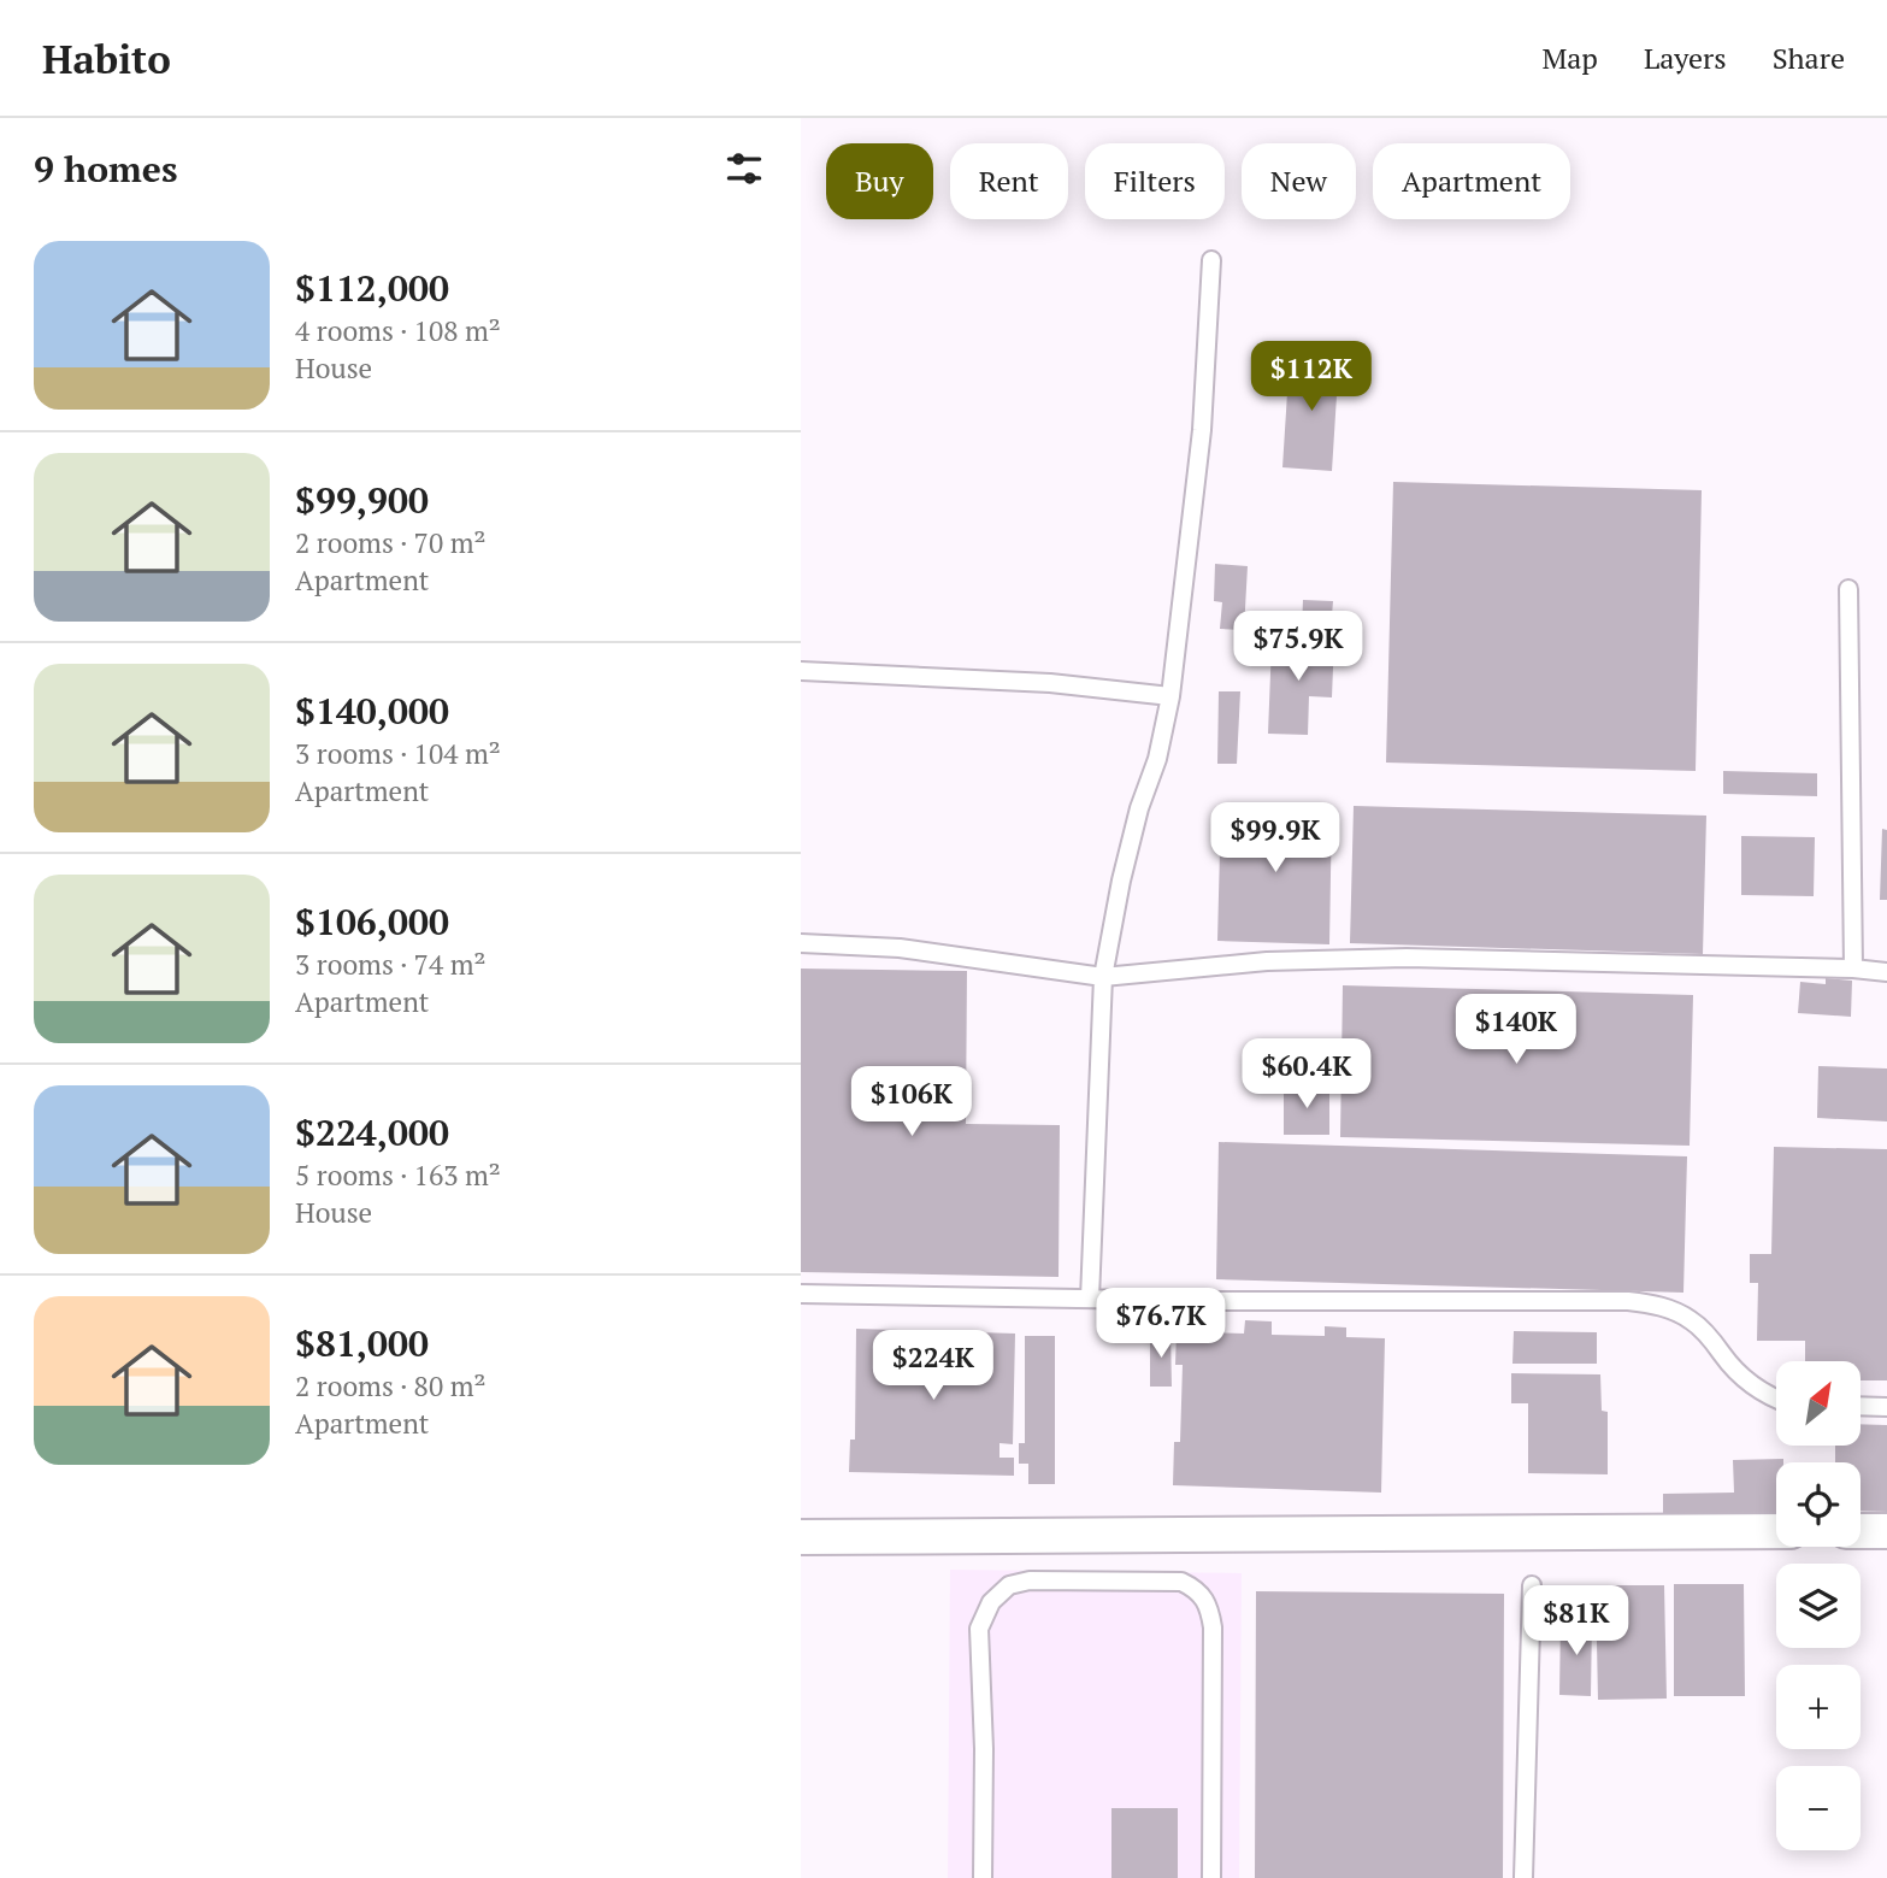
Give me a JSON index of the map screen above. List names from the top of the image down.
{
  "north": "top right",
  "page": {
    "header": "Habito",
    "nav": ["Map", "Layers", "Share"],
    "heading": "9 homes",
    "chip": [
      "Buy",
      "Rent",
      "Filters",
      "New",
      "Apartment"
    ],
    "list": [
      {
        "name": "$112,000",
        "note": "4 rooms · 108 m² · House"
      },
      {
        "name": "$99,900",
        "note": "2 rooms · 70 m² · Apartment"
      },
      {
        "name": "$140,000",
        "note": "3 rooms · 104 m² · Apartment"
      },
      {
        "name": "$106,000",
        "note": "3 rooms · 74 m² · Apartment"
      },
      {
        "name": "$224,000",
        "note": "5 rooms · 163 m² · House"
      },
      {
        "name": "$81,000",
        "note": "2 rooms · 80 m² · Apartment"
      }
    ],
    "price": [
      "$112K",
      "$75.9K",
      "$99.9K",
      "$140K",
      "$60.4K",
      "$106K",
      "$76.7K",
      "$224K",
      "$81K"
    ],
    "map_buttons": ["+", "−"]
  }
}
